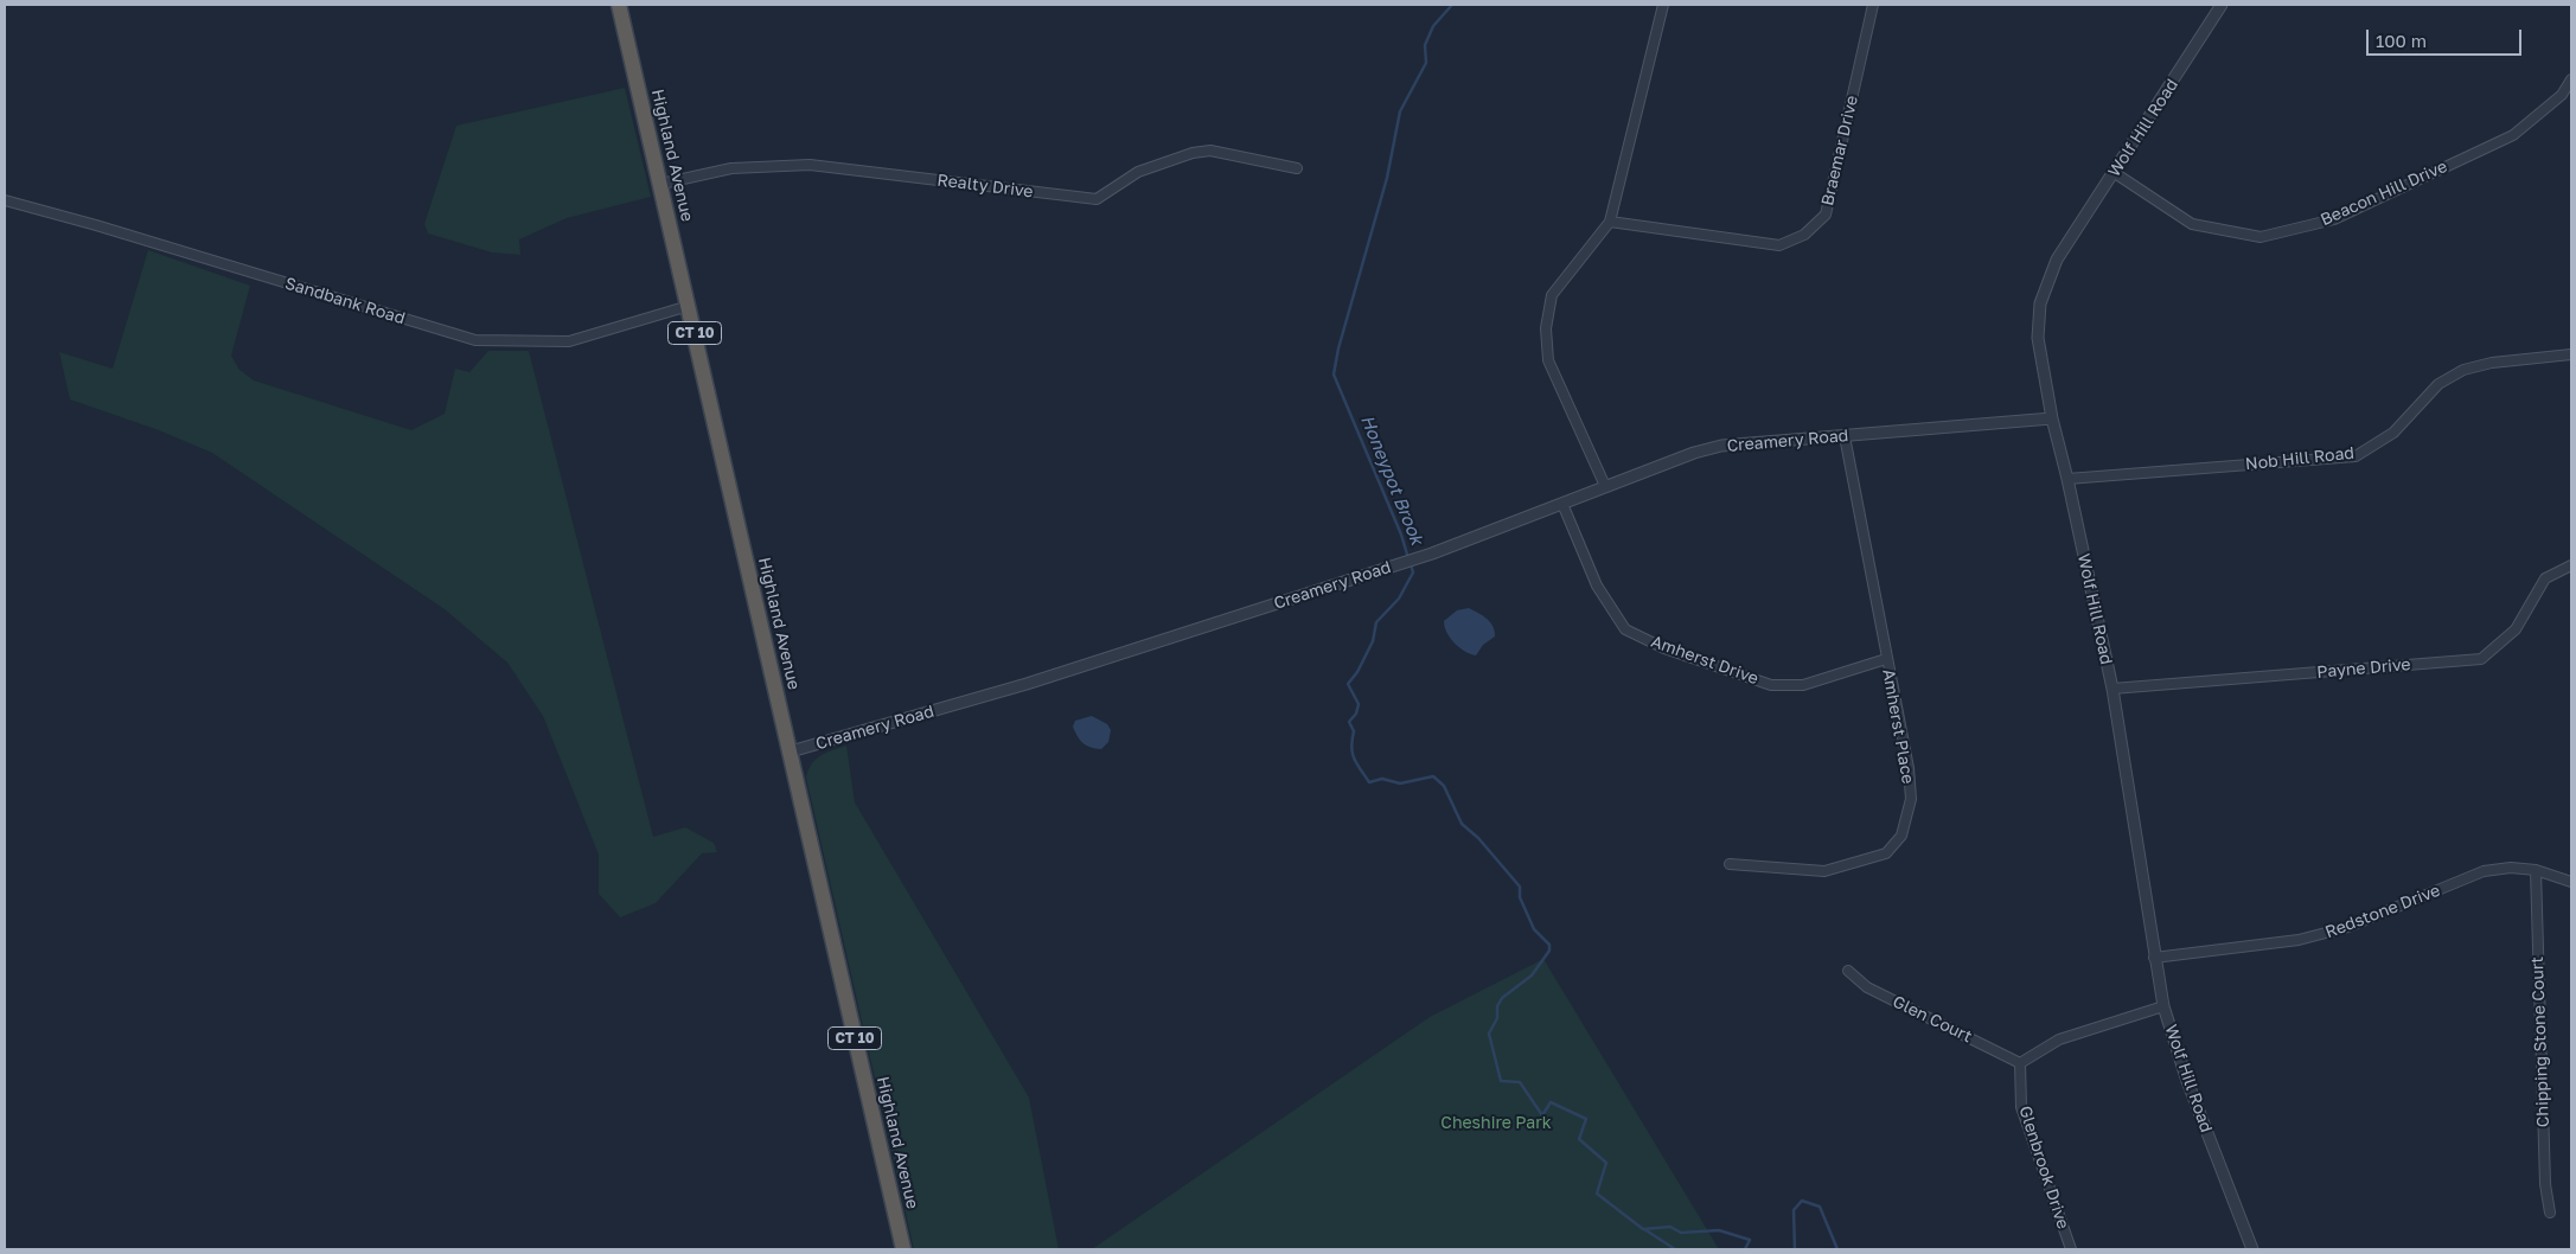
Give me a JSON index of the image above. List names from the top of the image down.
{
  "streets": {
    "highway": ["Highland Avenue", "CT 10"],
    "street": [
      "Wolf Hill Road",
      "Braemar Drive",
      "Realty Drive",
      "Beacon Hill Drive",
      "Sandbank Road",
      "Creamery Road",
      "Nob Hill Road",
      "Amherst Drive",
      "Payne Drive",
      "Amherst Place",
      "Redstone Drive",
      "Glen Court",
      "Chipping Stone Court",
      "Glenbrook Drive"
    ]
  },
  "crossings": [
    ["Wolf Hill Road", "Beacon Hill Drive"],
    ["Wolf Hill Road", "Creamery Road"],
    ["Wolf Hill Road", "Nob Hill Road"],
    ["Wolf Hill Road", "Payne Drive"],
    ["Wolf Hill Road", "Redstone Drive"],
    ["Highland Avenue", "Realty Drive"],
    ["Highland Avenue", "Sandbank Road"],
    ["Highland Avenue", "Creamery Road"],
    ["Creamery Road", "Amherst Drive"],
    ["Creamery Road", "Amherst Place"],
    ["Amherst Drive", "Amherst Place"],
    ["Redstone Drive", "Chipping Stone Court"],
    ["Glen Court", "Glenbrook Drive"]
  ],
  "water": ["Honeypot Brook"],
  "parks": ["Cheshire Park"],
  "scale_bar": "100 m"
}
